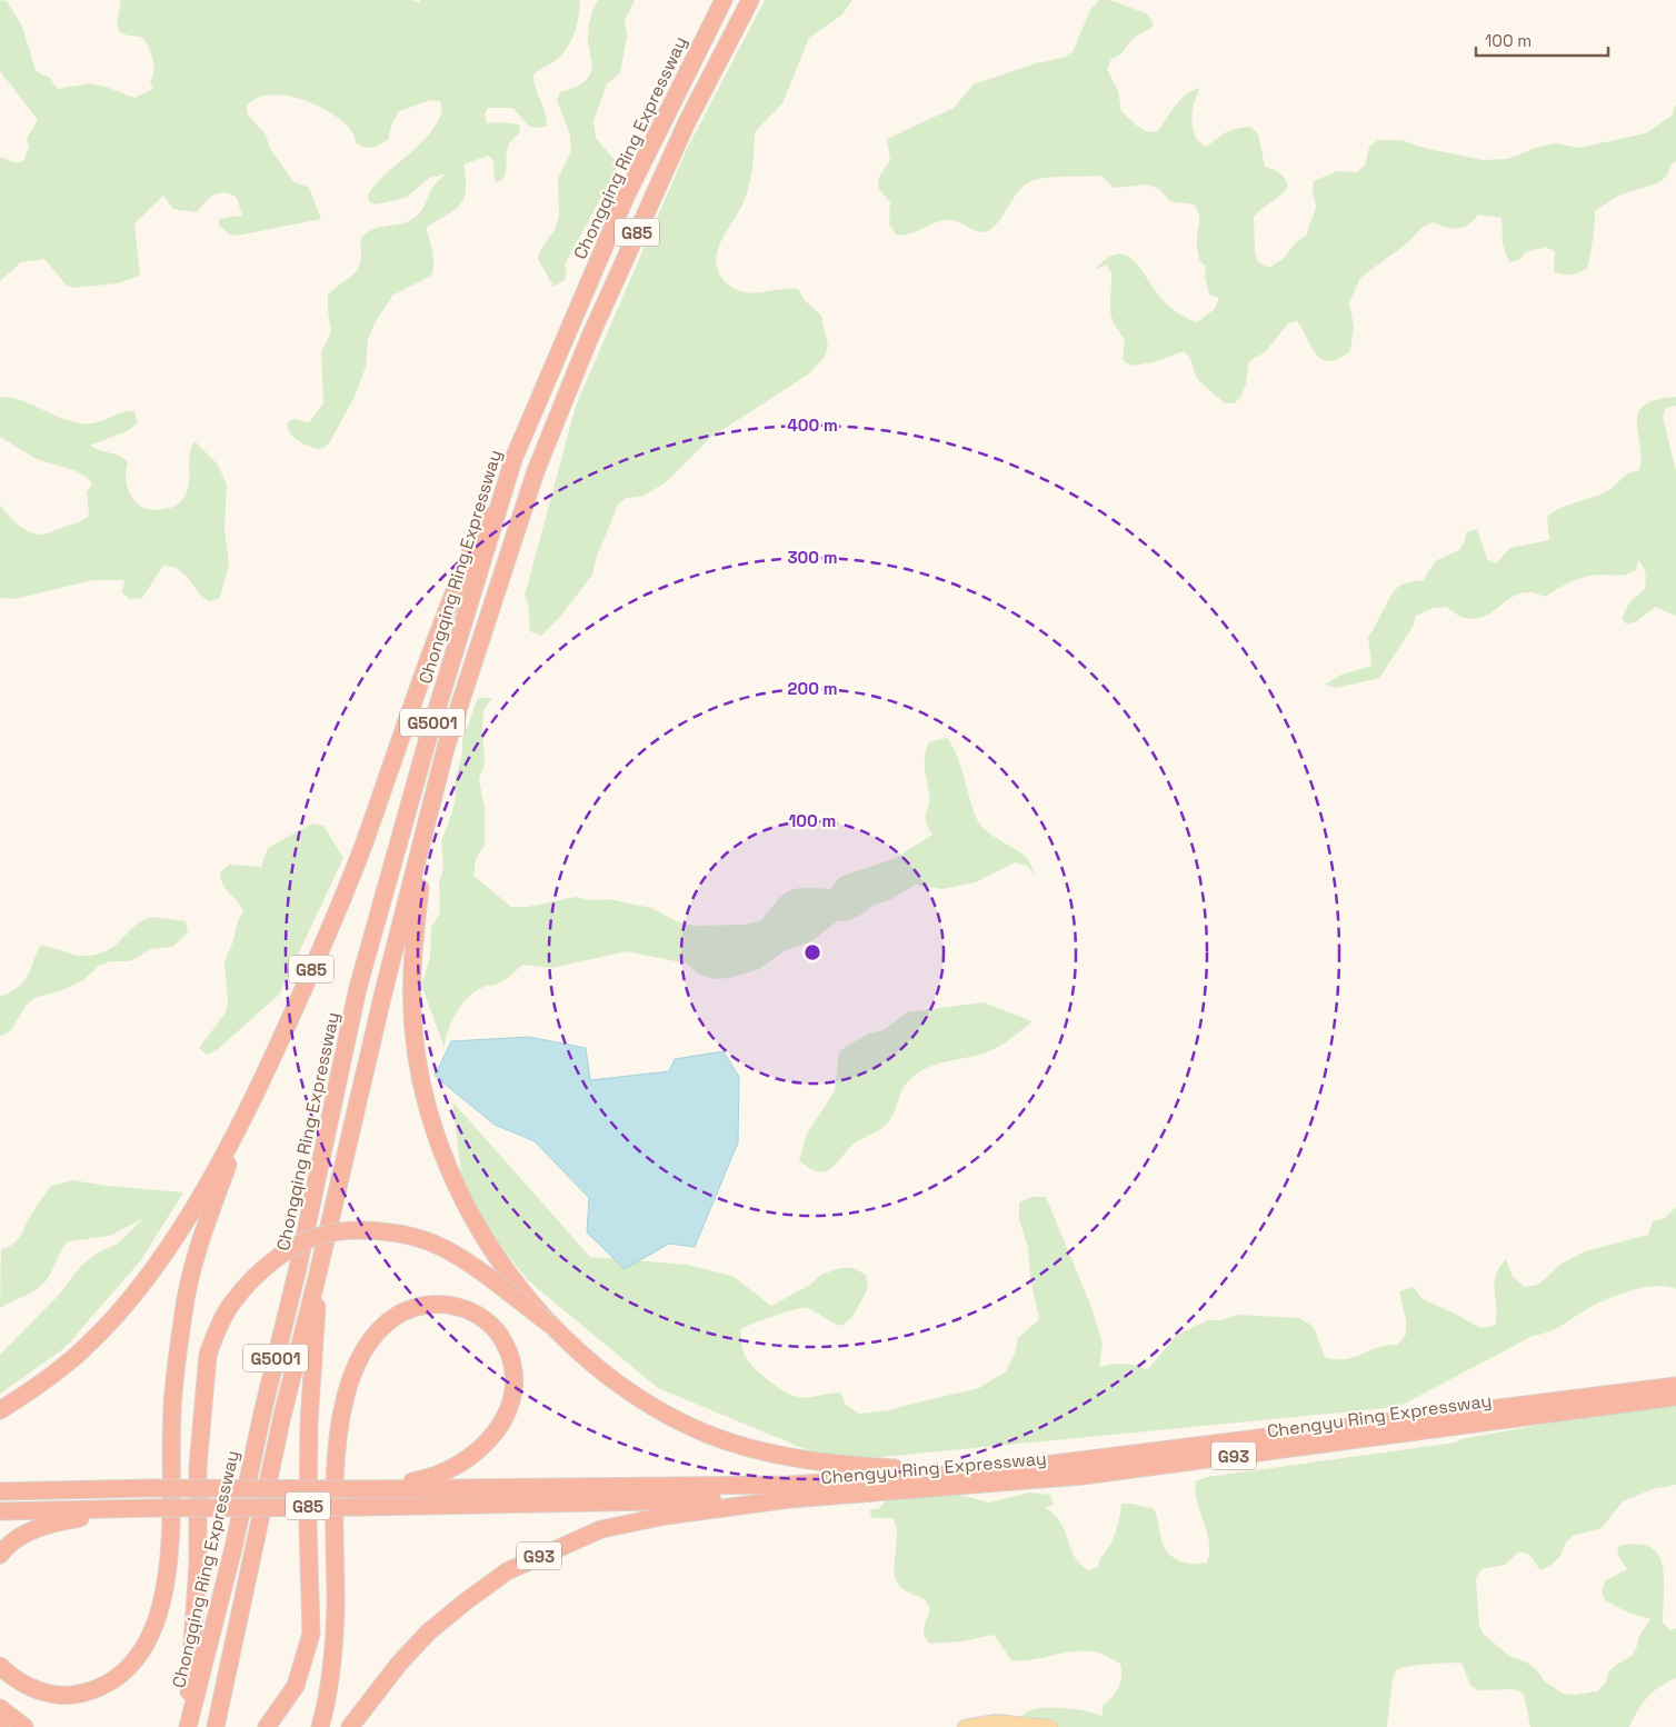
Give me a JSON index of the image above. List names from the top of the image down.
{
  "streets": {
    "highway": [
      "Chongqing Ring Expressway",
      "G85",
      "G5001",
      "Chengyu Ring Expressway",
      "G93"
    ]
  },
  "crossings": [
    ["Chongqing Ring Expressway", "G85"],
    ["Chongqing Ring Expressway", "G93"],
    ["G85", "G5001"],
    ["Chengyu Ring Expressway", "G93"]
  ],
  "scale_bar": "100 m",
  "rings": [
    "400 m",
    "300 m",
    "200 m",
    "100 m"
  ]
}
